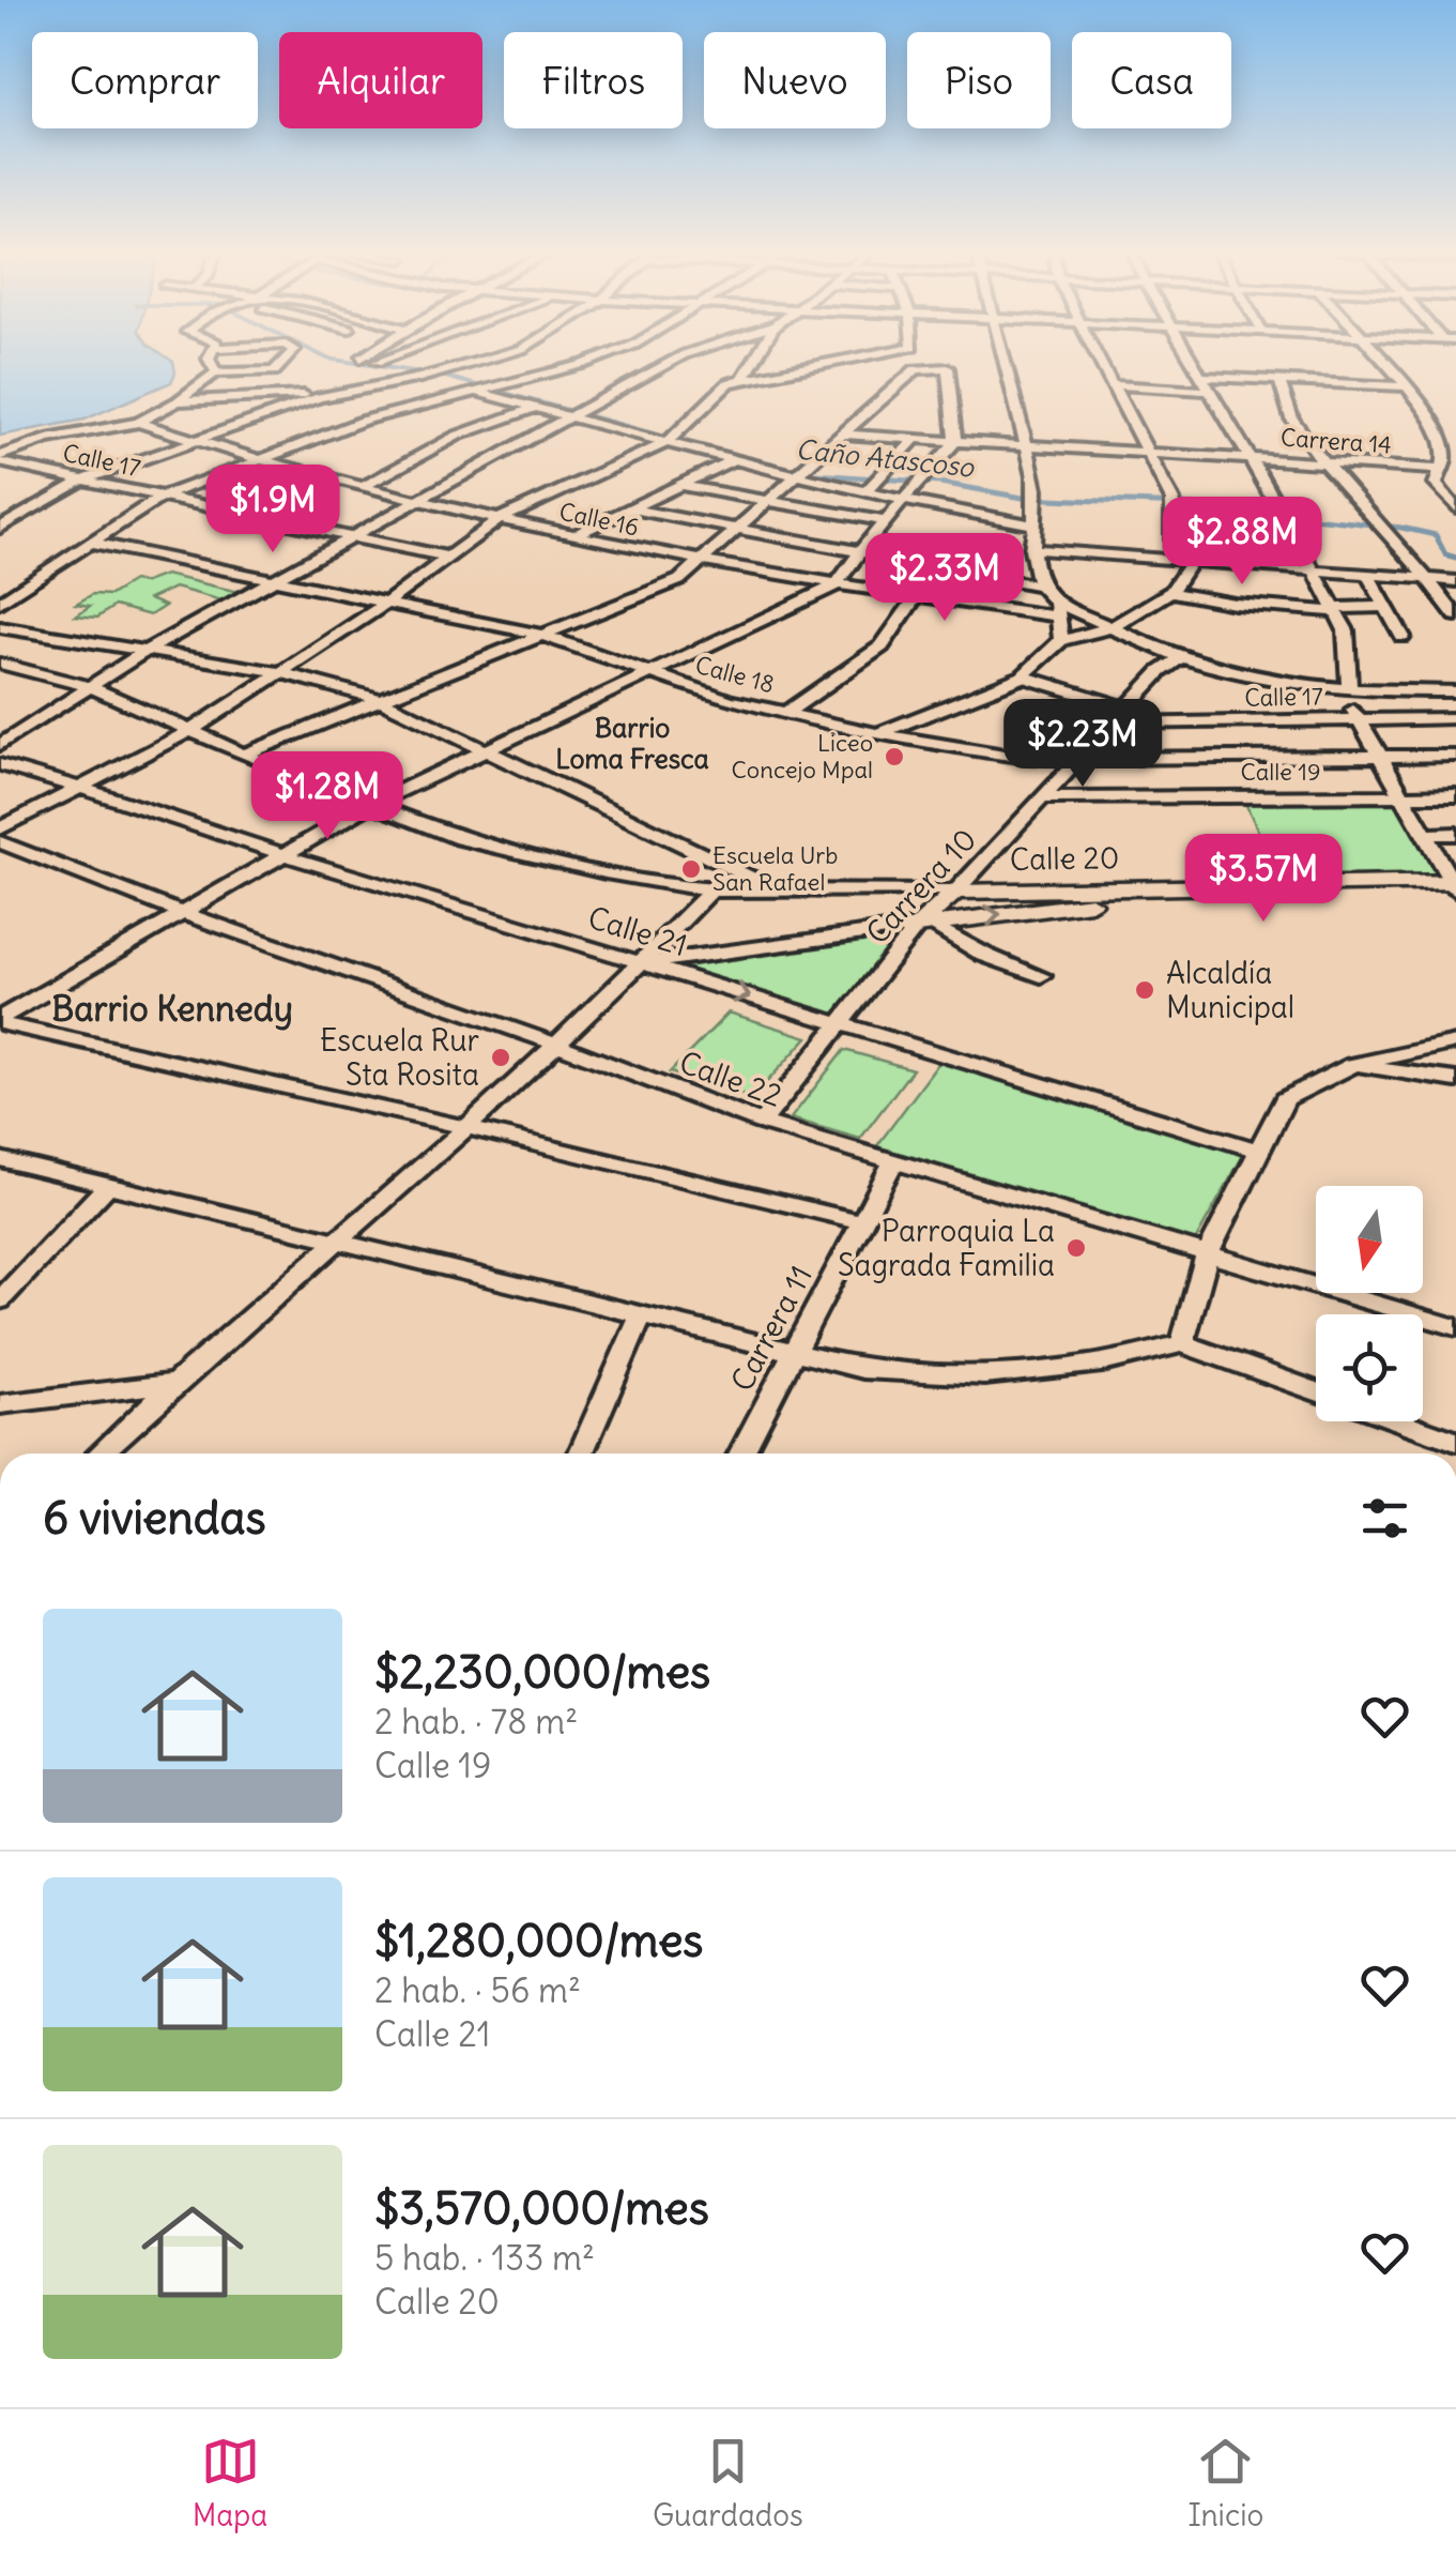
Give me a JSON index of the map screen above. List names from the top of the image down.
{
  "streets": {
    "street": [
      "Carrera 14",
      "Calle 17",
      "Calle 16",
      "Calle 18",
      "Calle 19",
      "Calle 20",
      "Carrera 10",
      "Calle 21",
      "Calle 22",
      "Carrera 11"
    ]
  },
  "crossings": [
    ["Calle 17", "Carrera 10"],
    ["Calle 16", "Carrera 10"],
    ["Calle 18", "Carrera 10"],
    ["Calle 19", "Carrera 10"],
    ["Calle 20", "Carrera 10"],
    ["Carrera 10", "Calle 21"],
    ["Carrera 10", "Calle 22"],
    ["Calle 22", "Carrera 11"]
  ],
  "districts": ["Barrio Loma Fresca", "Barrio Kennedy"],
  "water": ["Caño Atascoso"],
  "places": [
    "Liceo Concejo Mpal",
    "Escuela Urb San Rafael",
    "Alcaldía Municipal",
    "Escuela Rur Sta Rosita",
    "Parroquia La Sagrada Familia"
  ],
  "north": "bottom",
  "page": {
    "chip": [
      "Comprar",
      "Alquilar",
      "Filtros",
      "Nuevo",
      "Piso",
      "Casa"
    ],
    "price": [
      "$1.9M",
      "$2.88M",
      "$2.33M",
      "$2.23M",
      "$1.28M",
      "$3.57M"
    ],
    "heading": "6 viviendas",
    "list": [
      {
        "name": "$2,230,000/mes",
        "note": "2 hab. · 78 m² · Calle 19"
      },
      {
        "name": "$1,280,000/mes",
        "note": "2 hab. · 56 m² · Calle 21"
      },
      {
        "name": "$3,570,000/mes",
        "note": "5 hab. · 133 m² · Calle 20"
      }
    ],
    "tabs": ["Mapa", "Guardados", "Inicio"]
  }
}
